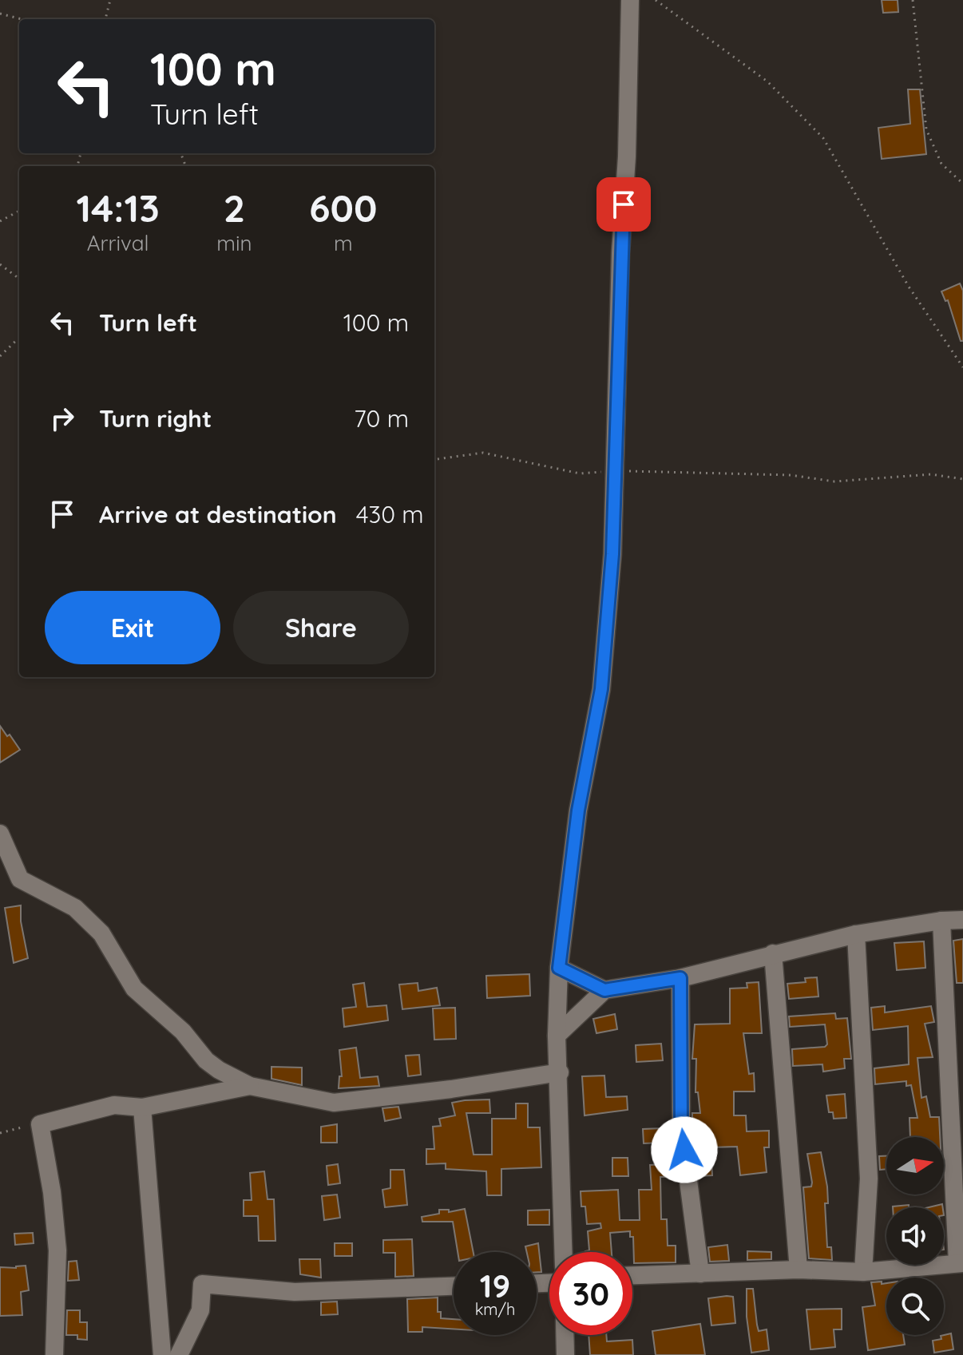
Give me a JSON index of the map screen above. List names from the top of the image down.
{
  "north": "right",
  "page": {
    "turn": ["100 m", "Turn left"],
    "eta": [
      "14:13",
      "Arrival",
      "2",
      "min",
      "600",
      "m"
    ],
    "list": [
      {
        "name": "Turn left",
        "value": "100 m"
      },
      {
        "name": "Turn right",
        "value": "70 m"
      },
      {
        "name": "Arrive at destination",
        "value": "430 m"
      }
    ],
    "buttons": ["Exit", "Share"],
    "speed": "19 km/h",
    "limit": "30"
  }
}
